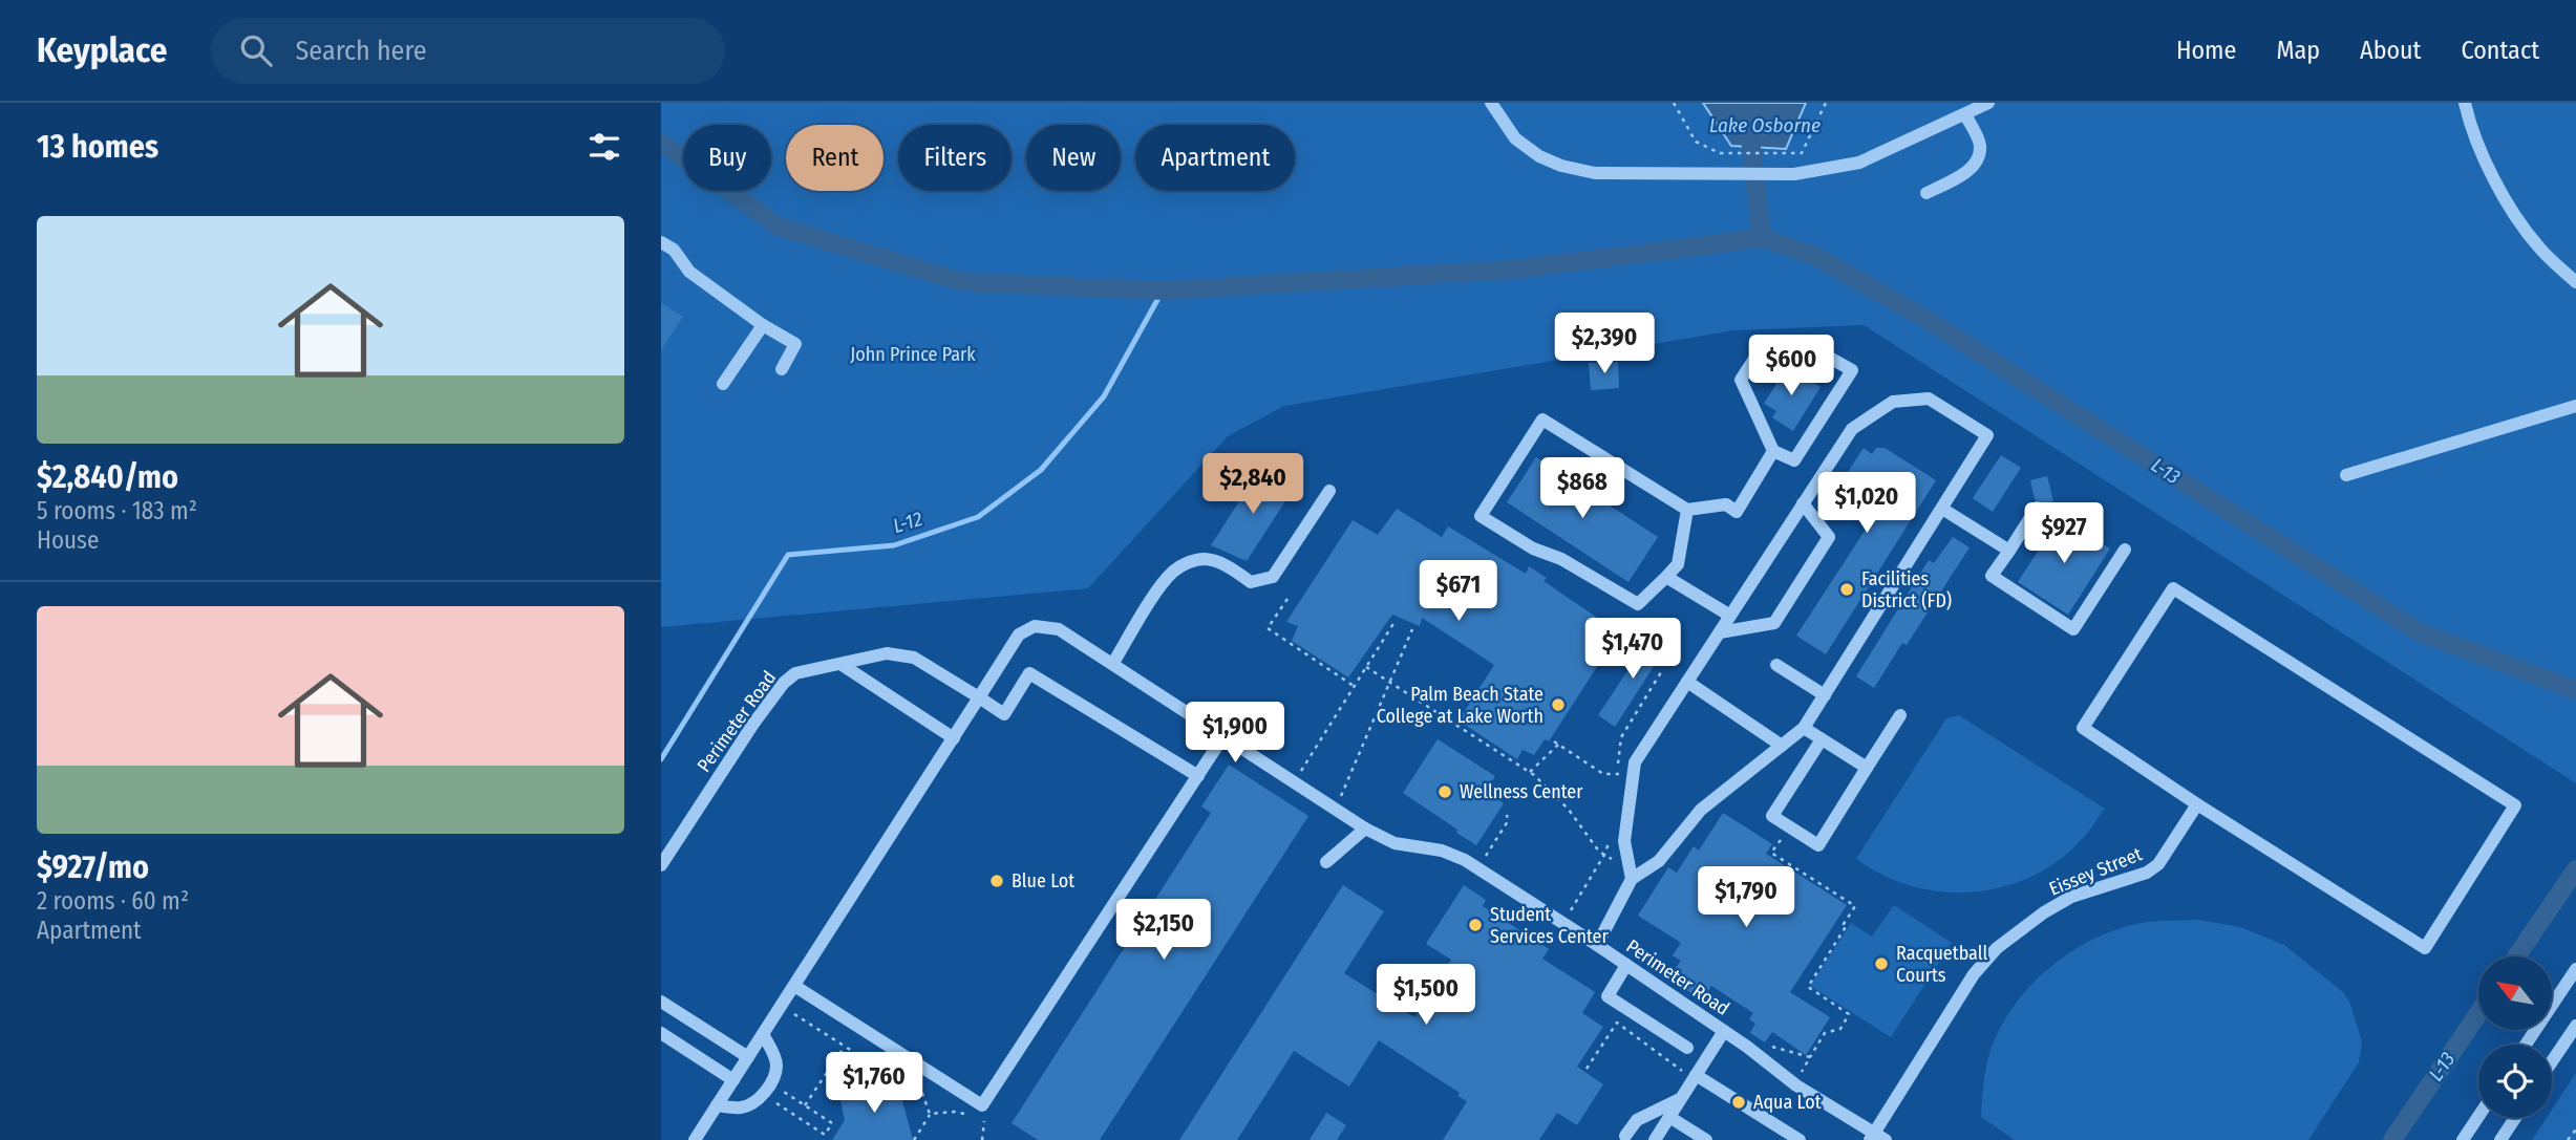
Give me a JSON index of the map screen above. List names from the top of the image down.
{
  "streets": {
    "street": ["Perimeter Road", "Eissey Street"]
  },
  "crossings": [
    ["Perimeter Road", "Eissey Street"]
  ],
  "water": ["Lake Osborne", "L-13", "L-12"],
  "parks": ["John Prince Park"],
  "places": [
    "Facilities District (FD)",
    "Palm Beach State College at Lake Worth",
    "Wellness Center",
    "Blue Lot",
    "Student Services Center",
    "Racquetball Courts",
    "Aqua Lot"
  ],
  "north": "top left",
  "page": {
    "header": "Keyplace",
    "search": "Search here",
    "nav": [
      "Home",
      "Map",
      "About",
      "Contact"
    ],
    "heading": "13 homes",
    "chip": [
      "Buy",
      "Rent",
      "Filters",
      "New",
      "Apartment"
    ],
    "list": [
      {
        "name": "$2,840/mo",
        "note": "5 rooms · 183 m² · House"
      },
      {
        "name": "$927/mo",
        "note": "2 rooms · 60 m² · Apartment"
      }
    ],
    "price": [
      "$2,390",
      "$600",
      "$2,840",
      "$868",
      "$1,020",
      "$927",
      "$671",
      "$1,470",
      "$1,900",
      "$1,790",
      "$2,150",
      "$1,500",
      "$1,760"
    ]
  }
}
